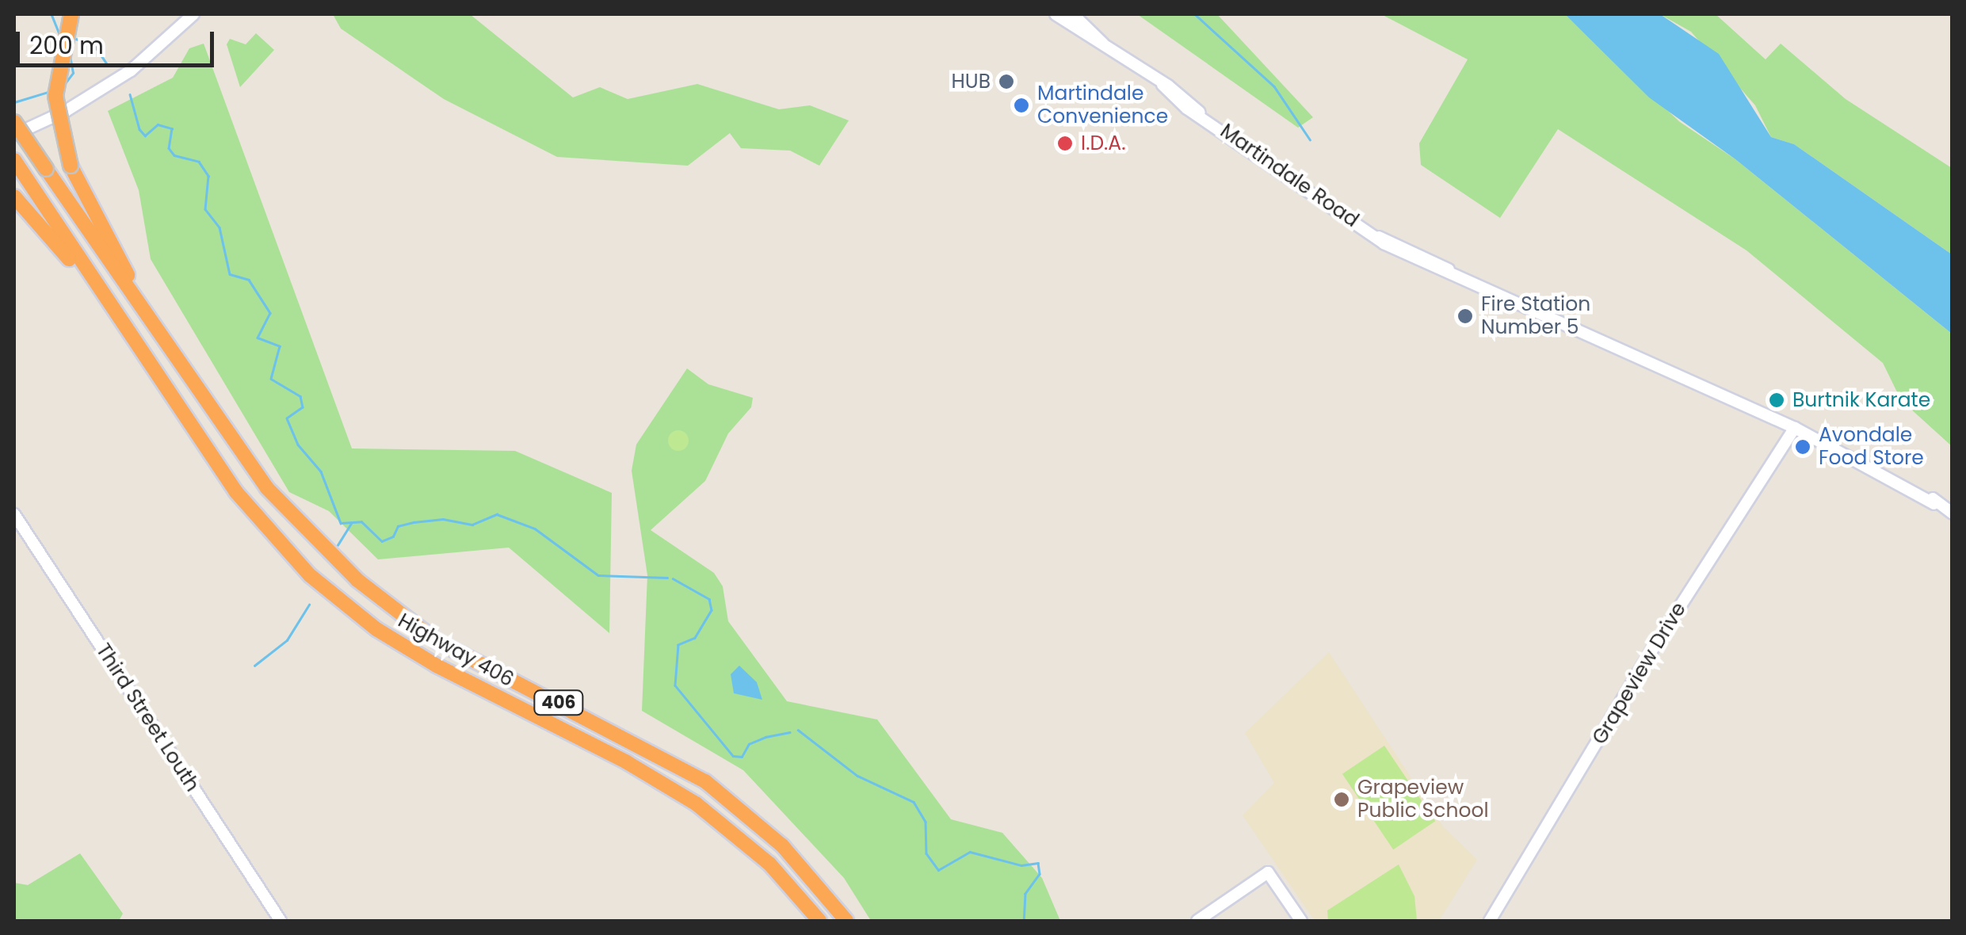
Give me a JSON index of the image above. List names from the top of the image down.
{
  "streets": {
    "highway": ["Highway 406", "406"],
    "main road": ["Martindale Road", "Grapeview Drive", "Third Street Louth"]
  },
  "crossings": [
    ["Martindale Road", "Grapeview Drive"]
  ],
  "places": [
    "HUB",
    "Martindale Convenience",
    "I.D.A.",
    "Fire Station Number 5",
    "Burtnik Karate",
    "Avondale Food Store",
    "Grapeview Public School"
  ],
  "scale_bar": "200 m"
}
